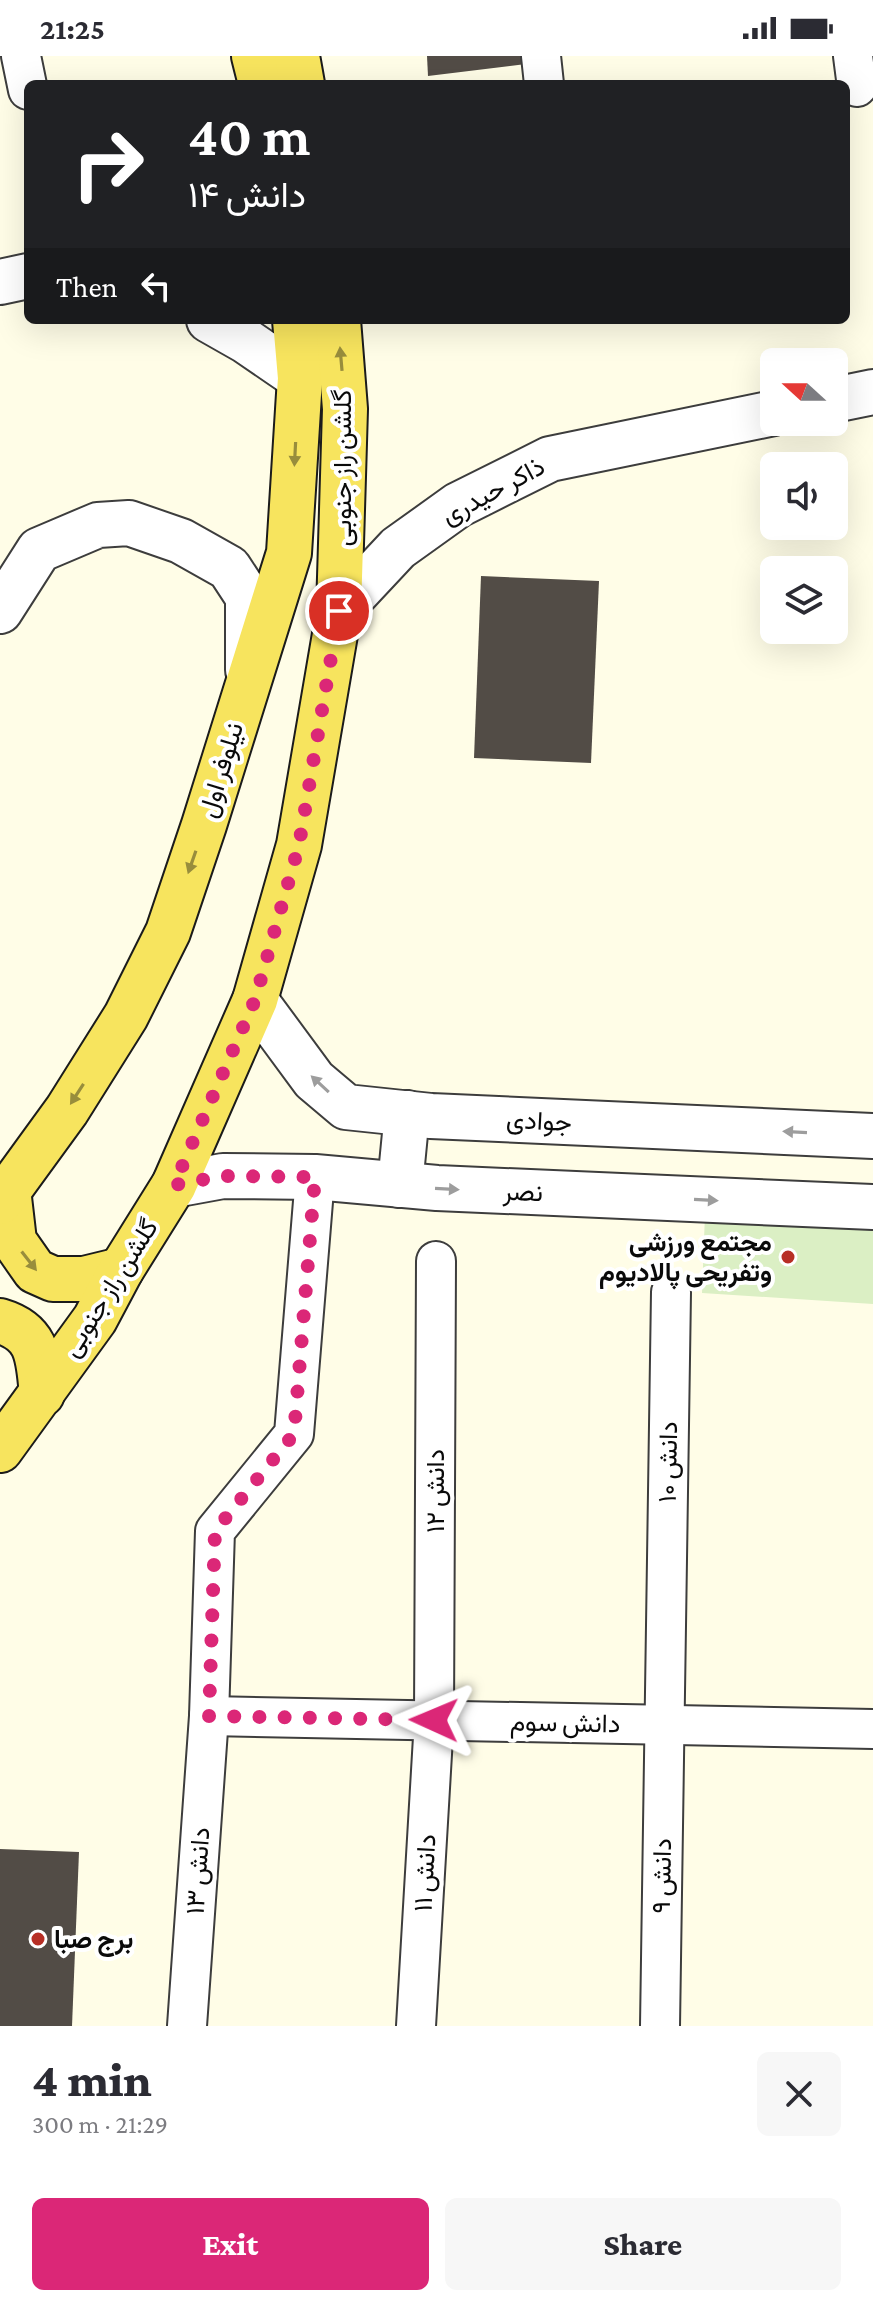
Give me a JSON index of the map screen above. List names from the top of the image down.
{
  "streets": {
    "main road": ["گلشن راز جنوبی", "نیلوفر اول"],
    "street": [
      "ذاکر حیدری",
      "جوادی",
      "نصر",
      "دانش ۱۰",
      "دانش ۱۲",
      "دانش سوم",
      "دانش ۱۳",
      "دانش ۱۱",
      "دانش ۹"
    ]
  },
  "crossings": [
    ["گلشن راز جنوبی", "ذاکر حیدری"],
    ["گلشن راز جنوبی", "نیلوفر اول"],
    ["گلشن راز جنوبی", "جوادی"],
    ["گلشن راز جنوبی", "نصر"],
    ["نصر", "دانش ۱۳"],
    ["دانش ۱۰", "دانش سوم"],
    ["دانش ۱۰", "دانش ۹"],
    ["دانش ۱۲", "دانش سوم"],
    ["دانش ۱۲", "دانش ۱۱"],
    ["دانش سوم", "دانش ۱۳"],
    ["دانش سوم", "دانش ۱۱"],
    ["دانش سوم", "دانش ۹"]
  ],
  "one_way": ["نیلوفر اول", "جوادی", "نصر"],
  "places": ["مجتمع ورزشی وتفریحی پالادیوم", "برج صبا"],
  "north": "left",
  "page": {
    "status": "21:25",
    "turn": ["40 m", "دانش ۱۴"],
    "then": "Then",
    "heading": ["4 min", "300 m · 21:29"],
    "buttons": ["Exit", "Share"]
  }
}
